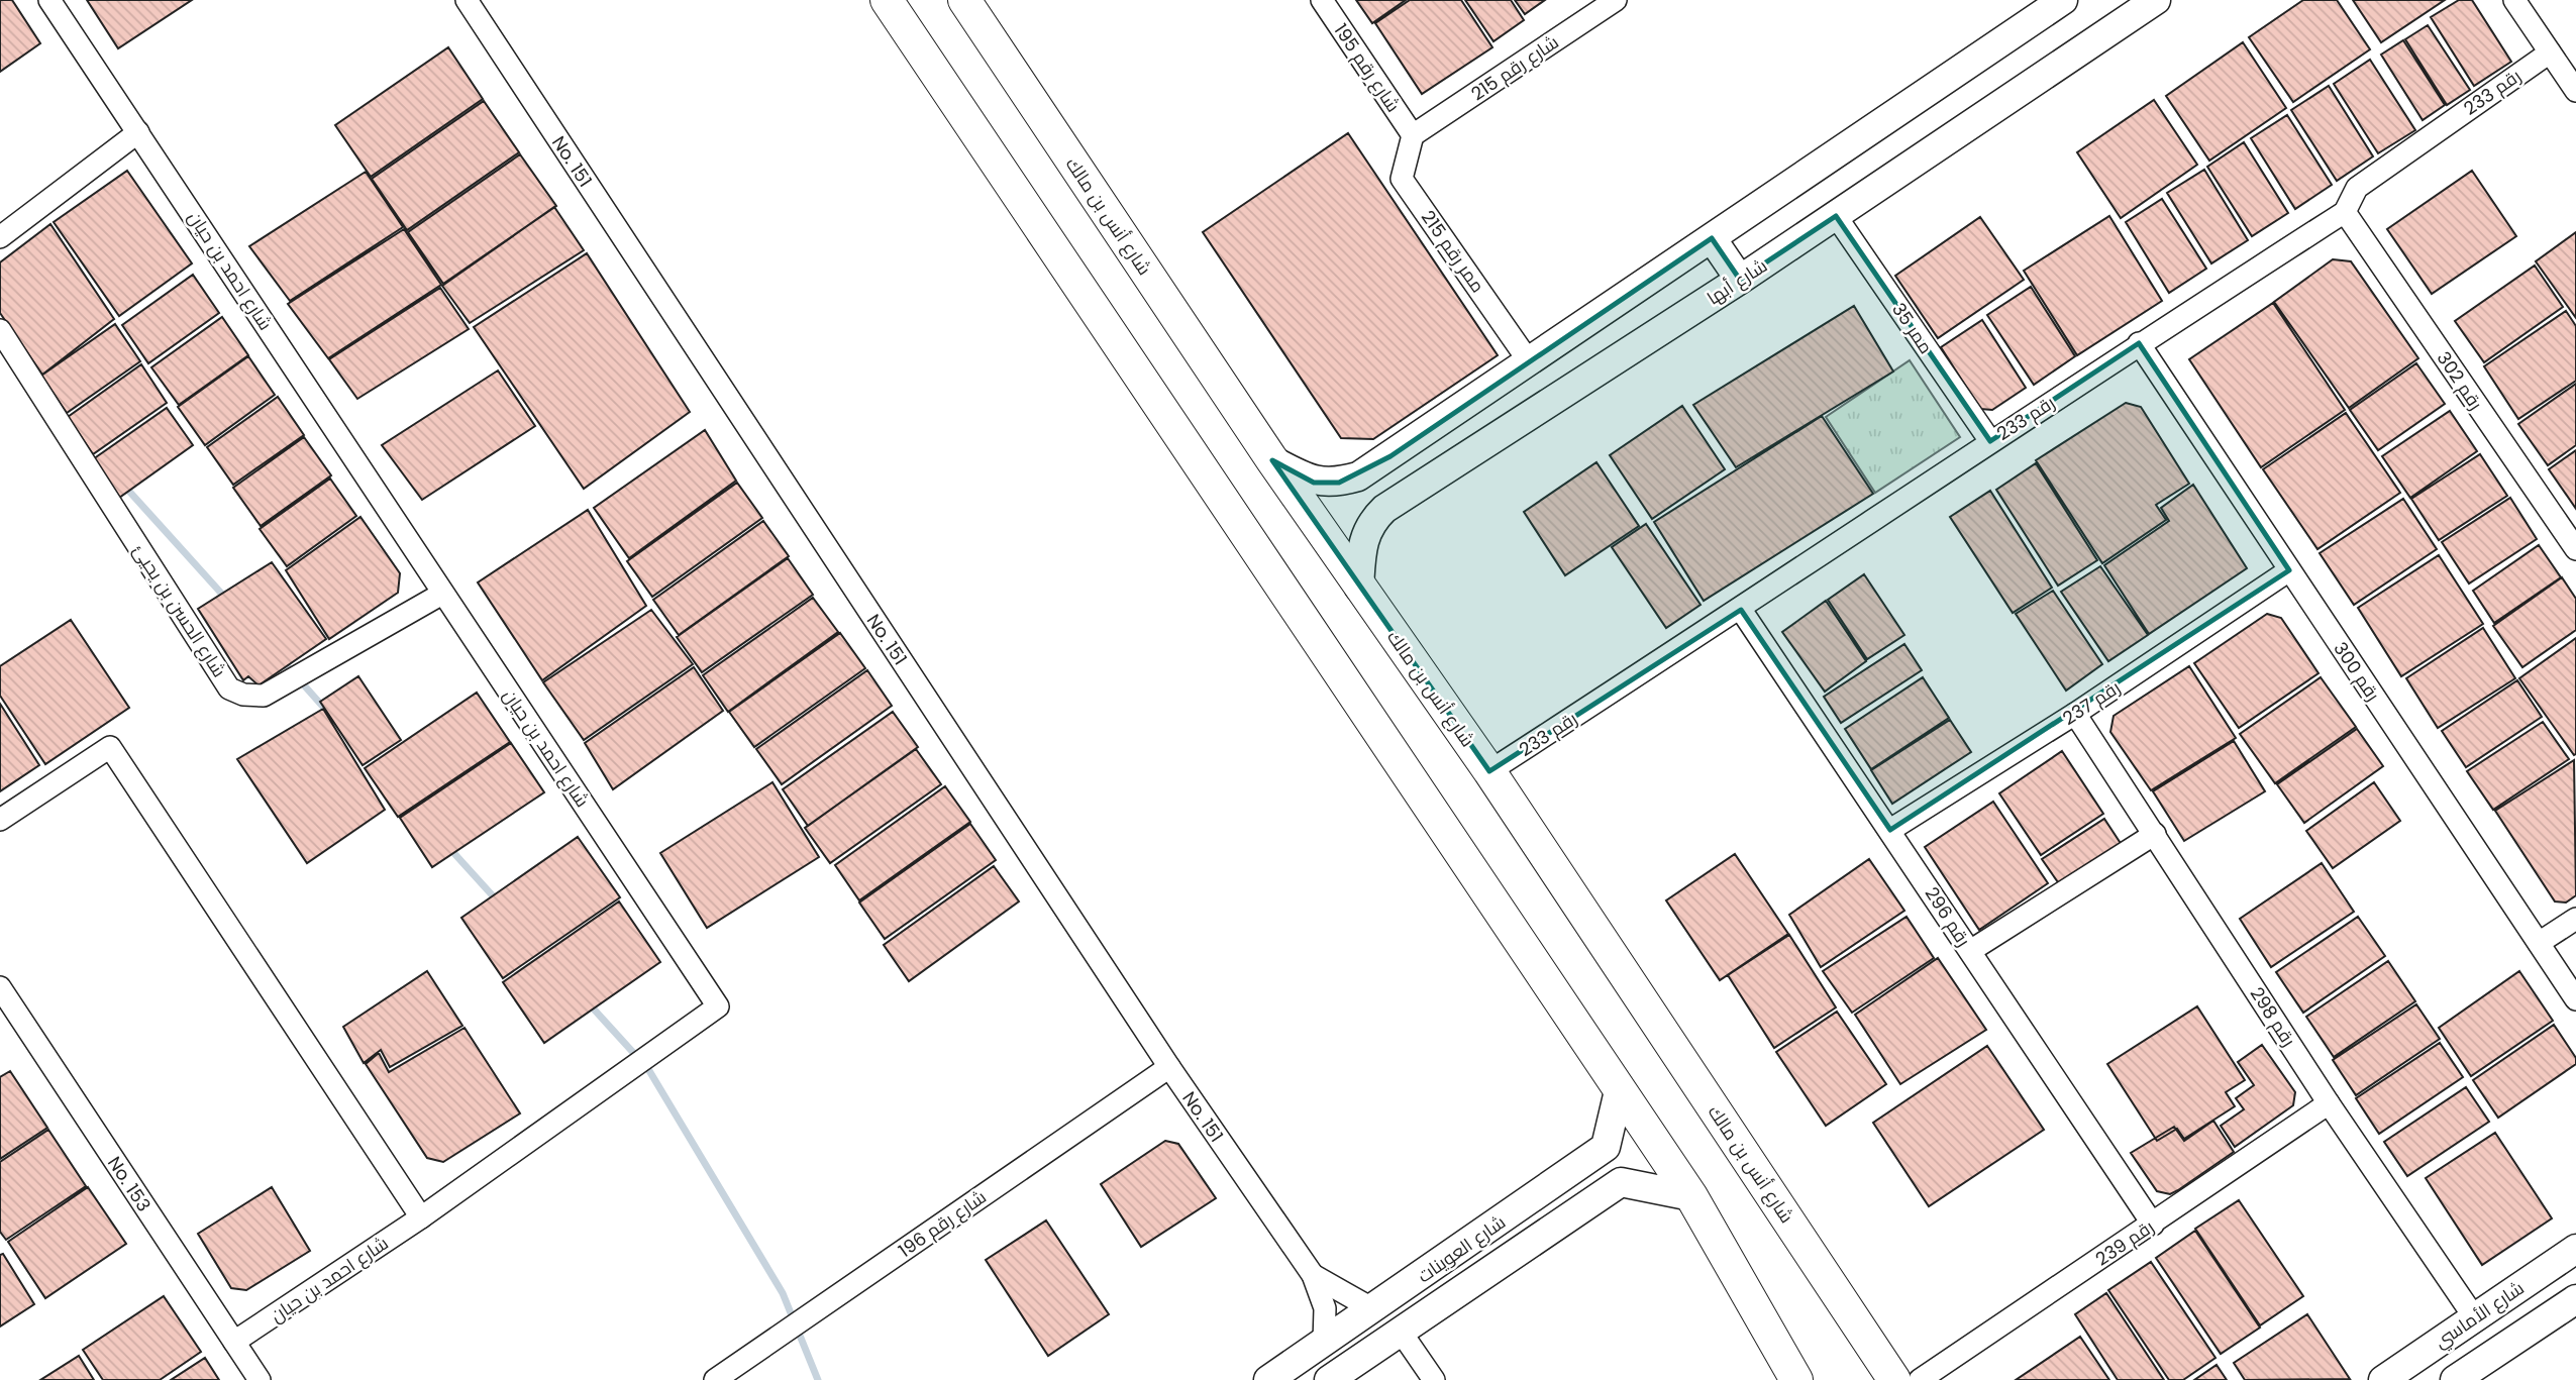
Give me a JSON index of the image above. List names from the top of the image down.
{
  "streets": {
    "main road": ["شارع أنس بن مالك"],
    "street": [
      "شارع رقم 195",
      "شارع رقم 215",
      "رقم 233",
      "No. 151",
      "ممر رقم 215",
      "شارع احمد بن حيان",
      "شارع أبها",
      "ممر 35",
      "رقم 302",
      "شارع الحسن بن يحيئ",
      "رقم 300",
      "رقم 237",
      "رقم 296",
      "رقم 298",
      "No. 153",
      "شارع رقم 196",
      "رقم 239",
      "شارع العوينات",
      "شارع الأماسي"
    ]
  },
  "crossings": [
    ["شارع رقم 195", "شارع رقم 215"],
    ["شارع رقم 195", "ممر رقم 215"],
    ["شارع رقم 215", "ممر رقم 215"],
    ["رقم 233", "شارع أنس بن مالك"],
    ["رقم 233", "ممر 35"],
    ["رقم 233", "رقم 302"],
    ["رقم 233", "رقم 300"],
    ["رقم 233", "رقم 296"],
    ["No. 151", "شارع رقم 196"],
    ["No. 151", "شارع العوينات"],
    ["شارع أنس بن مالك", "شارع أبها"],
    ["شارع احمد بن حيان", "شارع الحسن بن يحيئ"],
    ["شارع احمد بن حيان", "No. 153"],
    ["شارع أبها", "ممر 35"],
    ["رقم 300", "رقم 237"],
    ["رقم 237", "رقم 296"],
    ["رقم 237", "رقم 298"],
    ["رقم 296", "رقم 239"],
    ["رقم 298", "رقم 239"],
    ["رقم 298", "شارع الأماسي"]
  ]
}
